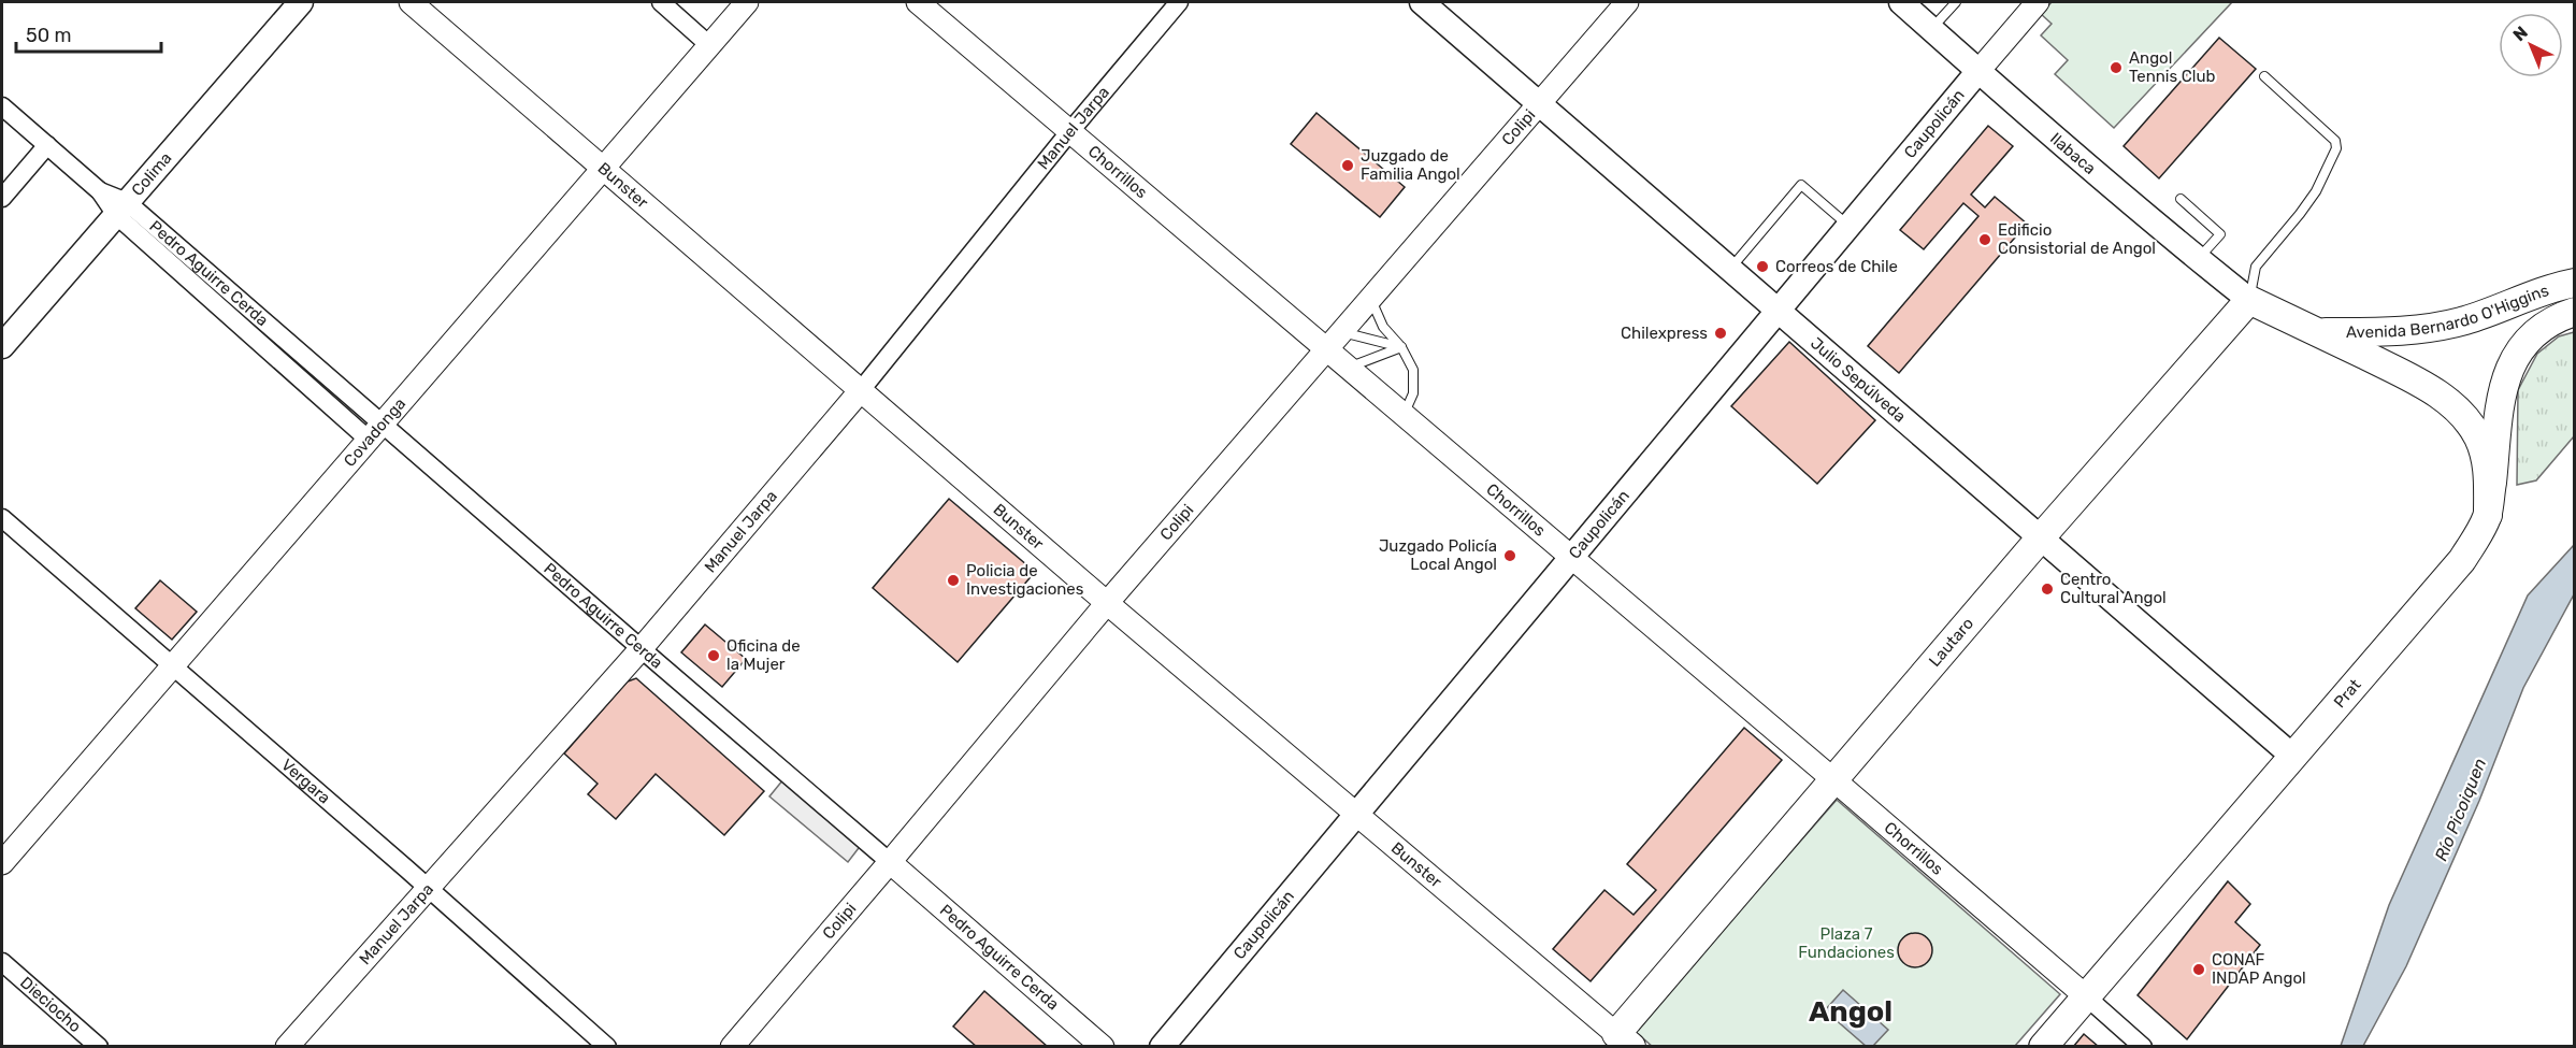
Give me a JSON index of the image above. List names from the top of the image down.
{
  "streets": {
    "main road": [
      "Caupolicán",
      "Ilabaca",
      "Colima",
      "Avenida Bernardo O'Higgins",
      "Julio Sepúlveda",
      "Lautaro",
      "Prat"
    ],
    "street": [
      "Colipi",
      "Manuel Jarpa",
      "Chorrillos",
      "Bunster",
      "Pedro Aguirre Cerda",
      "Covadonga",
      "Vergara",
      "Dieciocho"
    ]
  },
  "crossings": [
    ["Caupolicán", "Ilabaca"],
    ["Caupolicán", "Chorrillos"],
    ["Caupolicán", "Bunster"],
    ["Caupolicán", "Julio Sepúlveda"],
    ["Colipi", "Chorrillos"],
    ["Colipi", "Bunster"],
    ["Colipi", "Pedro Aguirre Cerda"],
    ["Colipi", "Julio Sepúlveda"],
    ["Manuel Jarpa", "Chorrillos"],
    ["Manuel Jarpa", "Bunster"],
    ["Manuel Jarpa", "Pedro Aguirre Cerda"],
    ["Manuel Jarpa", "Vergara"],
    ["Ilabaca", "Lautaro"],
    ["Chorrillos", "Lautaro"],
    ["Chorrillos", "Prat"],
    ["Colima", "Pedro Aguirre Cerda"],
    ["Bunster", "Covadonga"],
    ["Bunster", "Lautaro"],
    ["Pedro Aguirre Cerda", "Covadonga"],
    ["Julio Sepúlveda", "Lautaro"],
    ["Julio Sepúlveda", "Prat"],
    ["Covadonga", "Vergara"]
  ],
  "districts": ["Angol"],
  "water": ["Río Picoiquen"],
  "parks": ["Plaza 7 Fundaciones"],
  "places": [
    "Angol Tennis Club",
    "Juzgado de Familia Angol",
    "Edificio Consistorial de Angol",
    "Correos de Chile",
    "Chilexpress",
    "Juzgado Policía Local Angol",
    "Policia de Investigaciones",
    "Centro Cultural Angol",
    "Oficina de la Mujer",
    "CONAF INDAP Angol"
  ],
  "scale_bar": "50 m",
  "north": "top left"
}
